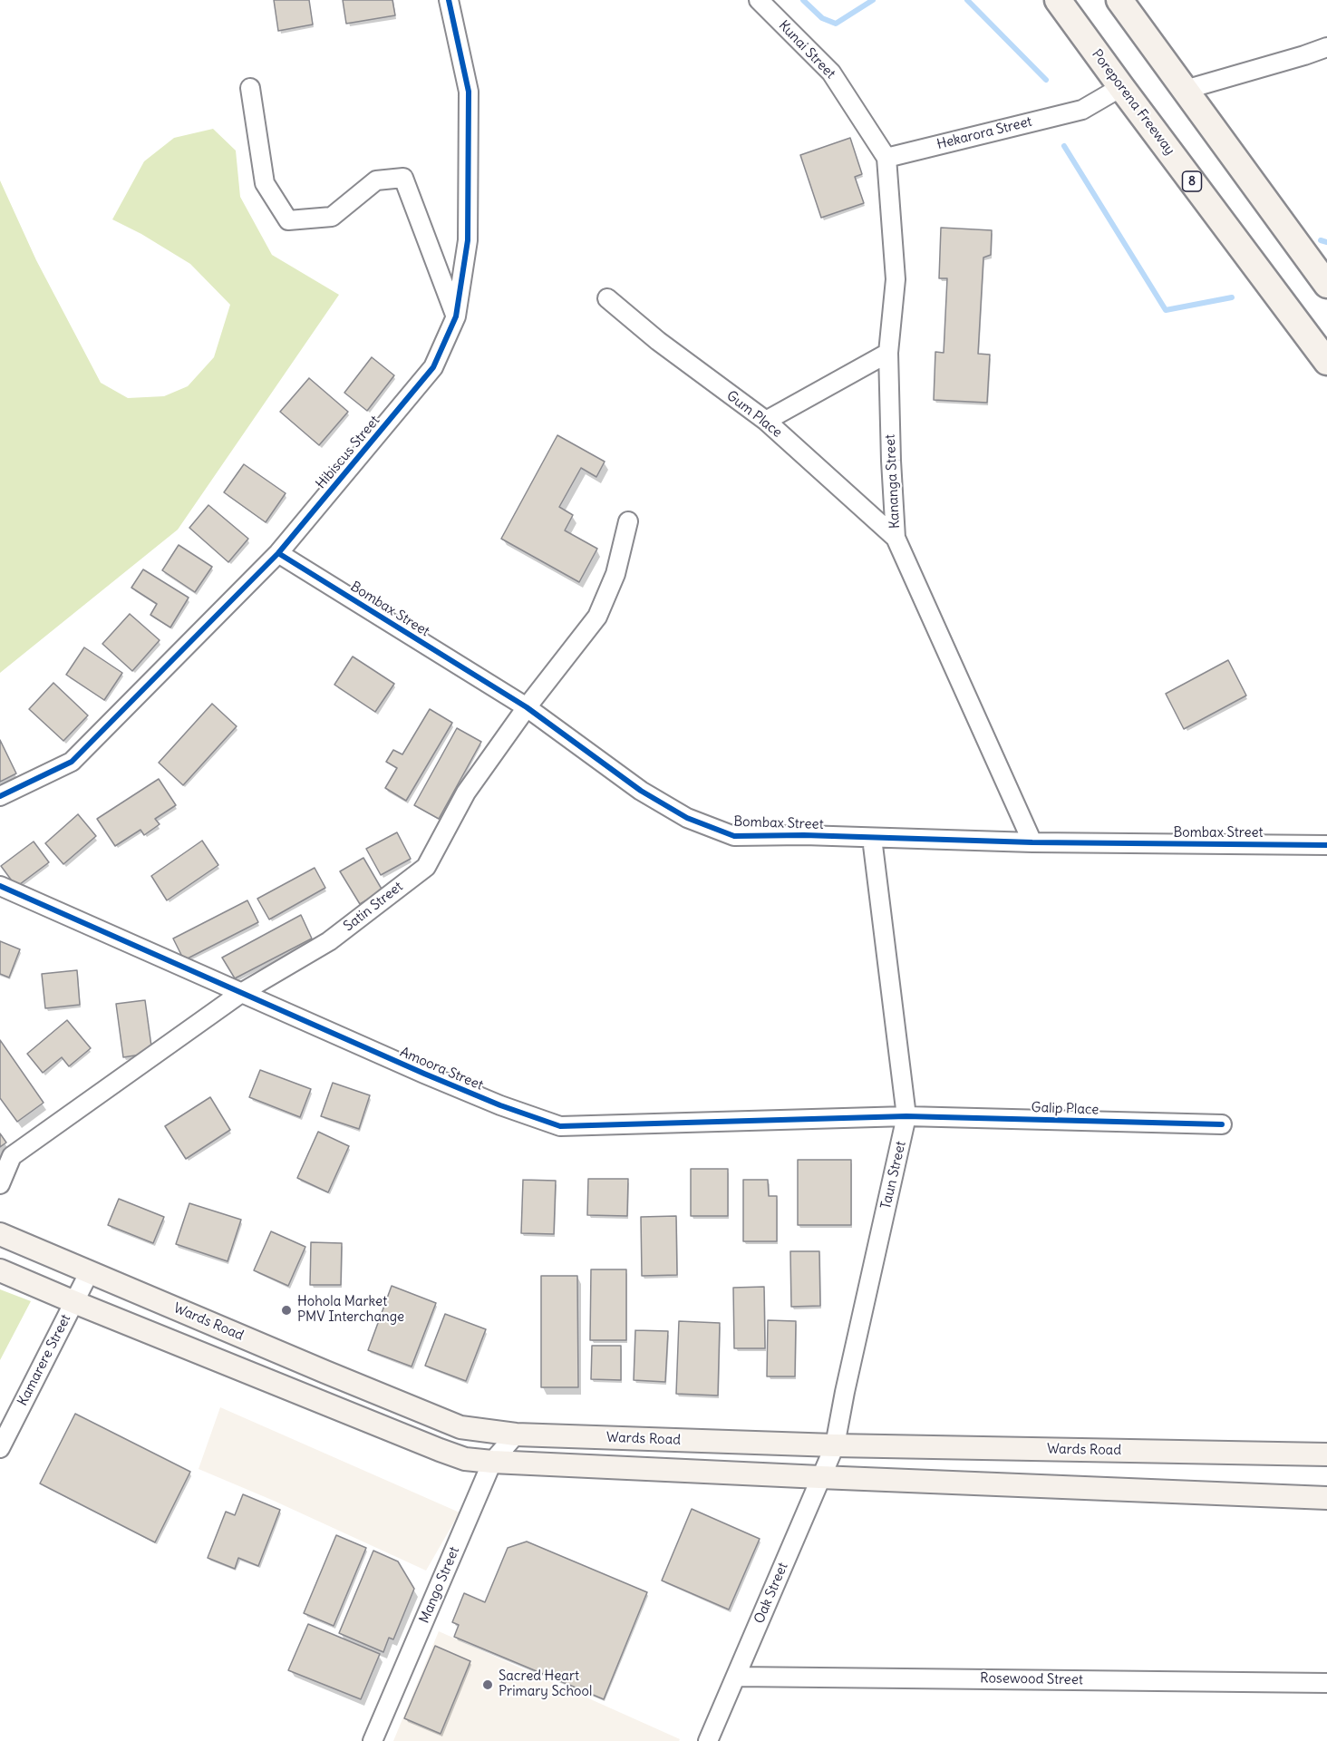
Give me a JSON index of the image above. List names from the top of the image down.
{
  "streets": {
    "highway": ["Poreporena Freeway", "8"],
    "main road": ["Wards Road"],
    "street": [
      "Kunai Street",
      "Hekarora Street",
      "Gum Place",
      "Hibiscus Street",
      "Kananga Street",
      "Bombax Street",
      "Satin Street",
      "Amoora Street",
      "Galip Place",
      "Taun Street",
      "Kamarere Street",
      "Mango Street",
      "Oak Street",
      "Rosewood Street"
    ]
  },
  "crossings": [
    ["Kunai Street", "Hekarora Street"],
    ["Kunai Street", "Kananga Street"],
    ["Poreporena Freeway", "Hekarora Street"],
    ["Hekarora Street", "Kananga Street"],
    ["Gum Place", "Kananga Street"],
    ["Hibiscus Street", "Bombax Street"],
    ["Kananga Street", "Bombax Street"],
    ["Bombax Street", "Satin Street"],
    ["Bombax Street", "Taun Street"],
    ["Satin Street", "Amoora Street"],
    ["Amoora Street", "Galip Place"],
    ["Amoora Street", "Taun Street"],
    ["Galip Place", "Taun Street"],
    ["Taun Street", "Wards Road"],
    ["Taun Street", "Oak Street"],
    ["Wards Road", "Kamarere Street"],
    ["Wards Road", "Mango Street"],
    ["Wards Road", "Oak Street"],
    ["Oak Street", "Rosewood Street"]
  ],
  "places": ["Hohola Market PMV Interchange", "Sacred Heart Primary School"]
}
